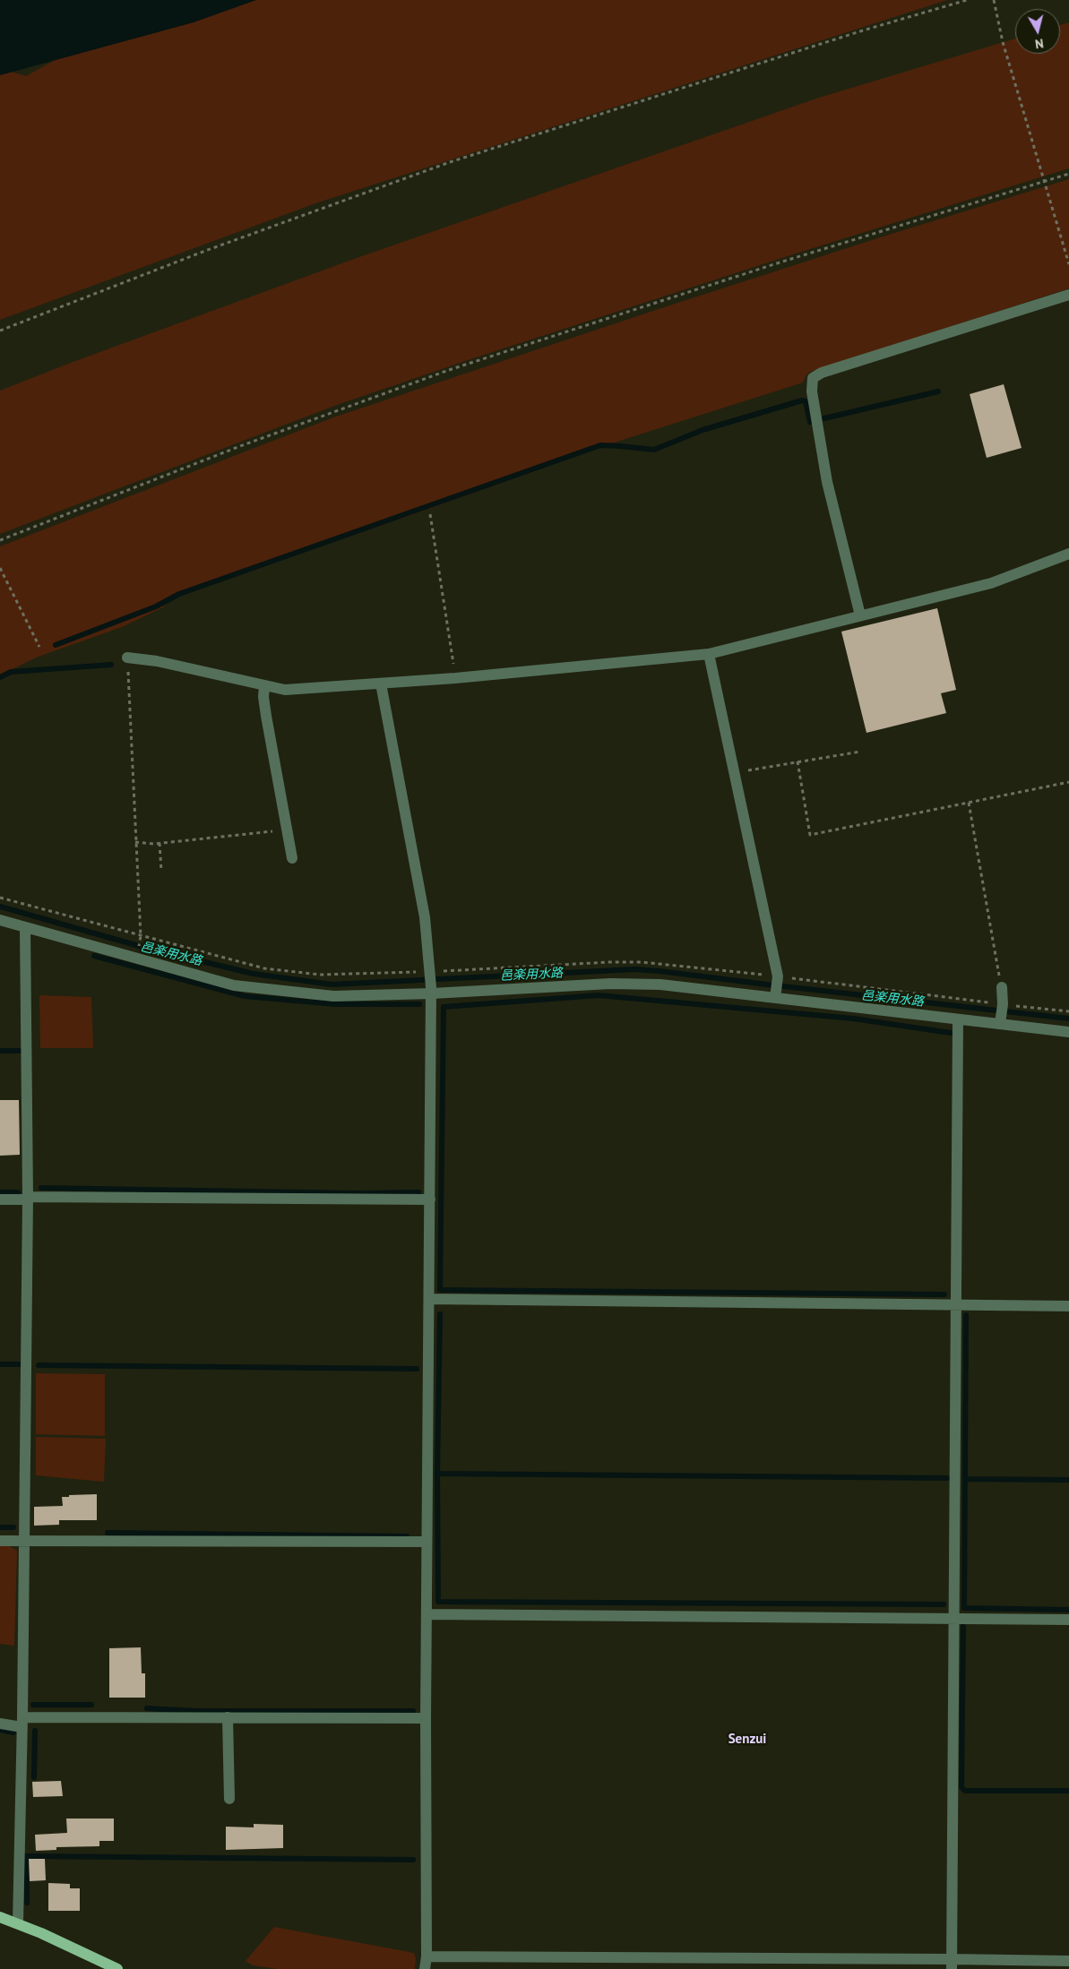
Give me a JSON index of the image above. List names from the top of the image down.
{
  "districts": ["Senzui"],
  "water": ["邑楽用水路"],
  "north": "bottom"
}
